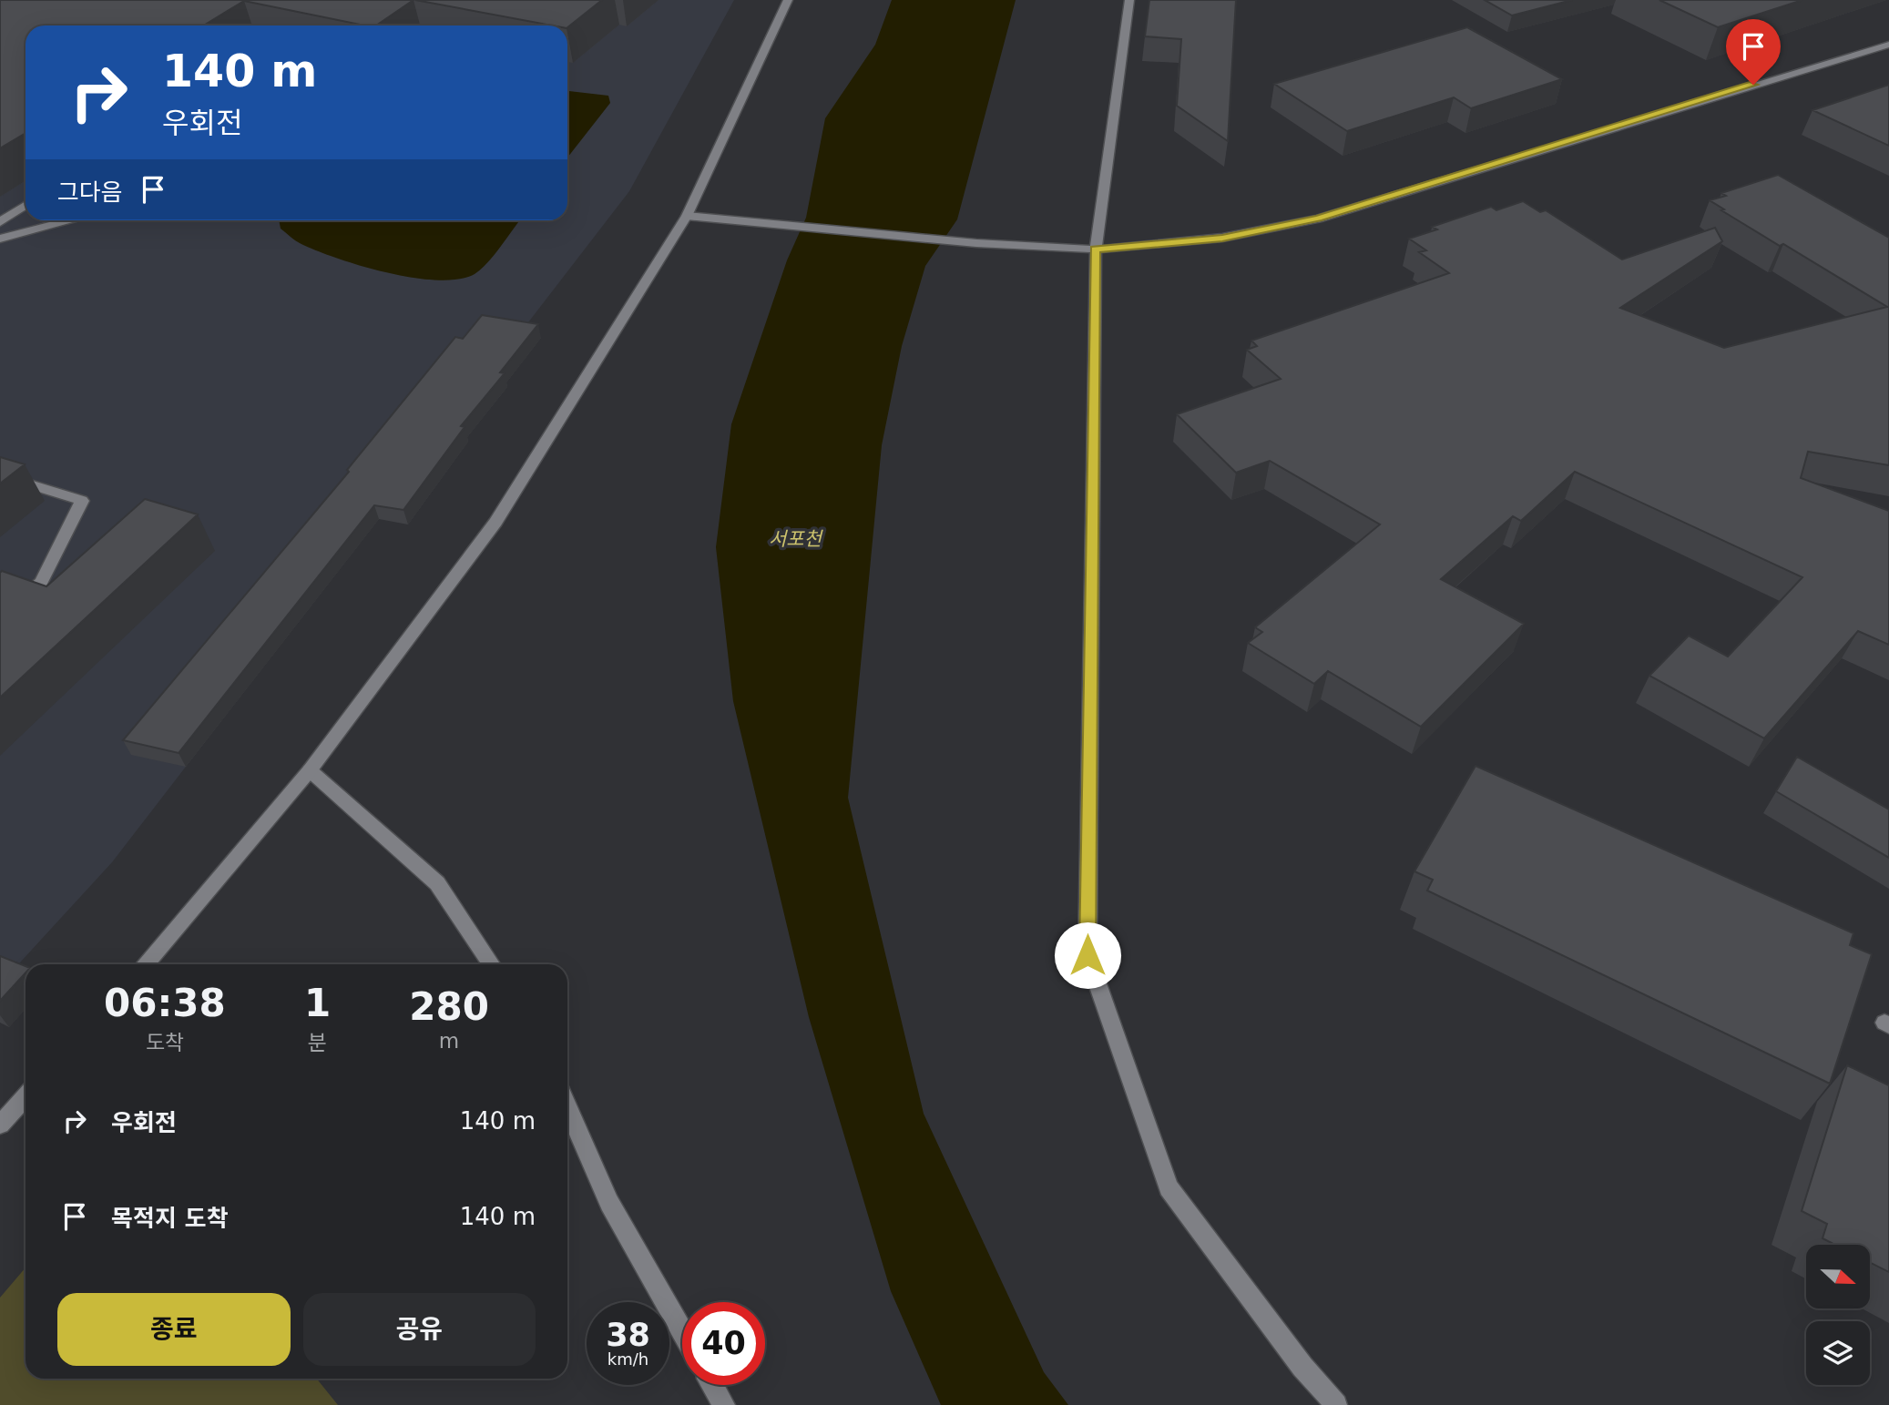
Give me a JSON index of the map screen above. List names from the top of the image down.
{
  "water": ["서포천"],
  "north": "right",
  "page": {
    "turn": ["140 m", "우회전"],
    "then": "그다음",
    "eta": [
      "06:38",
      "도착",
      "1",
      "분",
      "280",
      "m"
    ],
    "list": [
      {
        "name": "우회전",
        "value": "140 m"
      },
      {
        "name": "목적지 도착",
        "value": "140 m"
      }
    ],
    "buttons": ["종료", "공유"],
    "speed": "38 km/h",
    "limit": "40"
  }
}
